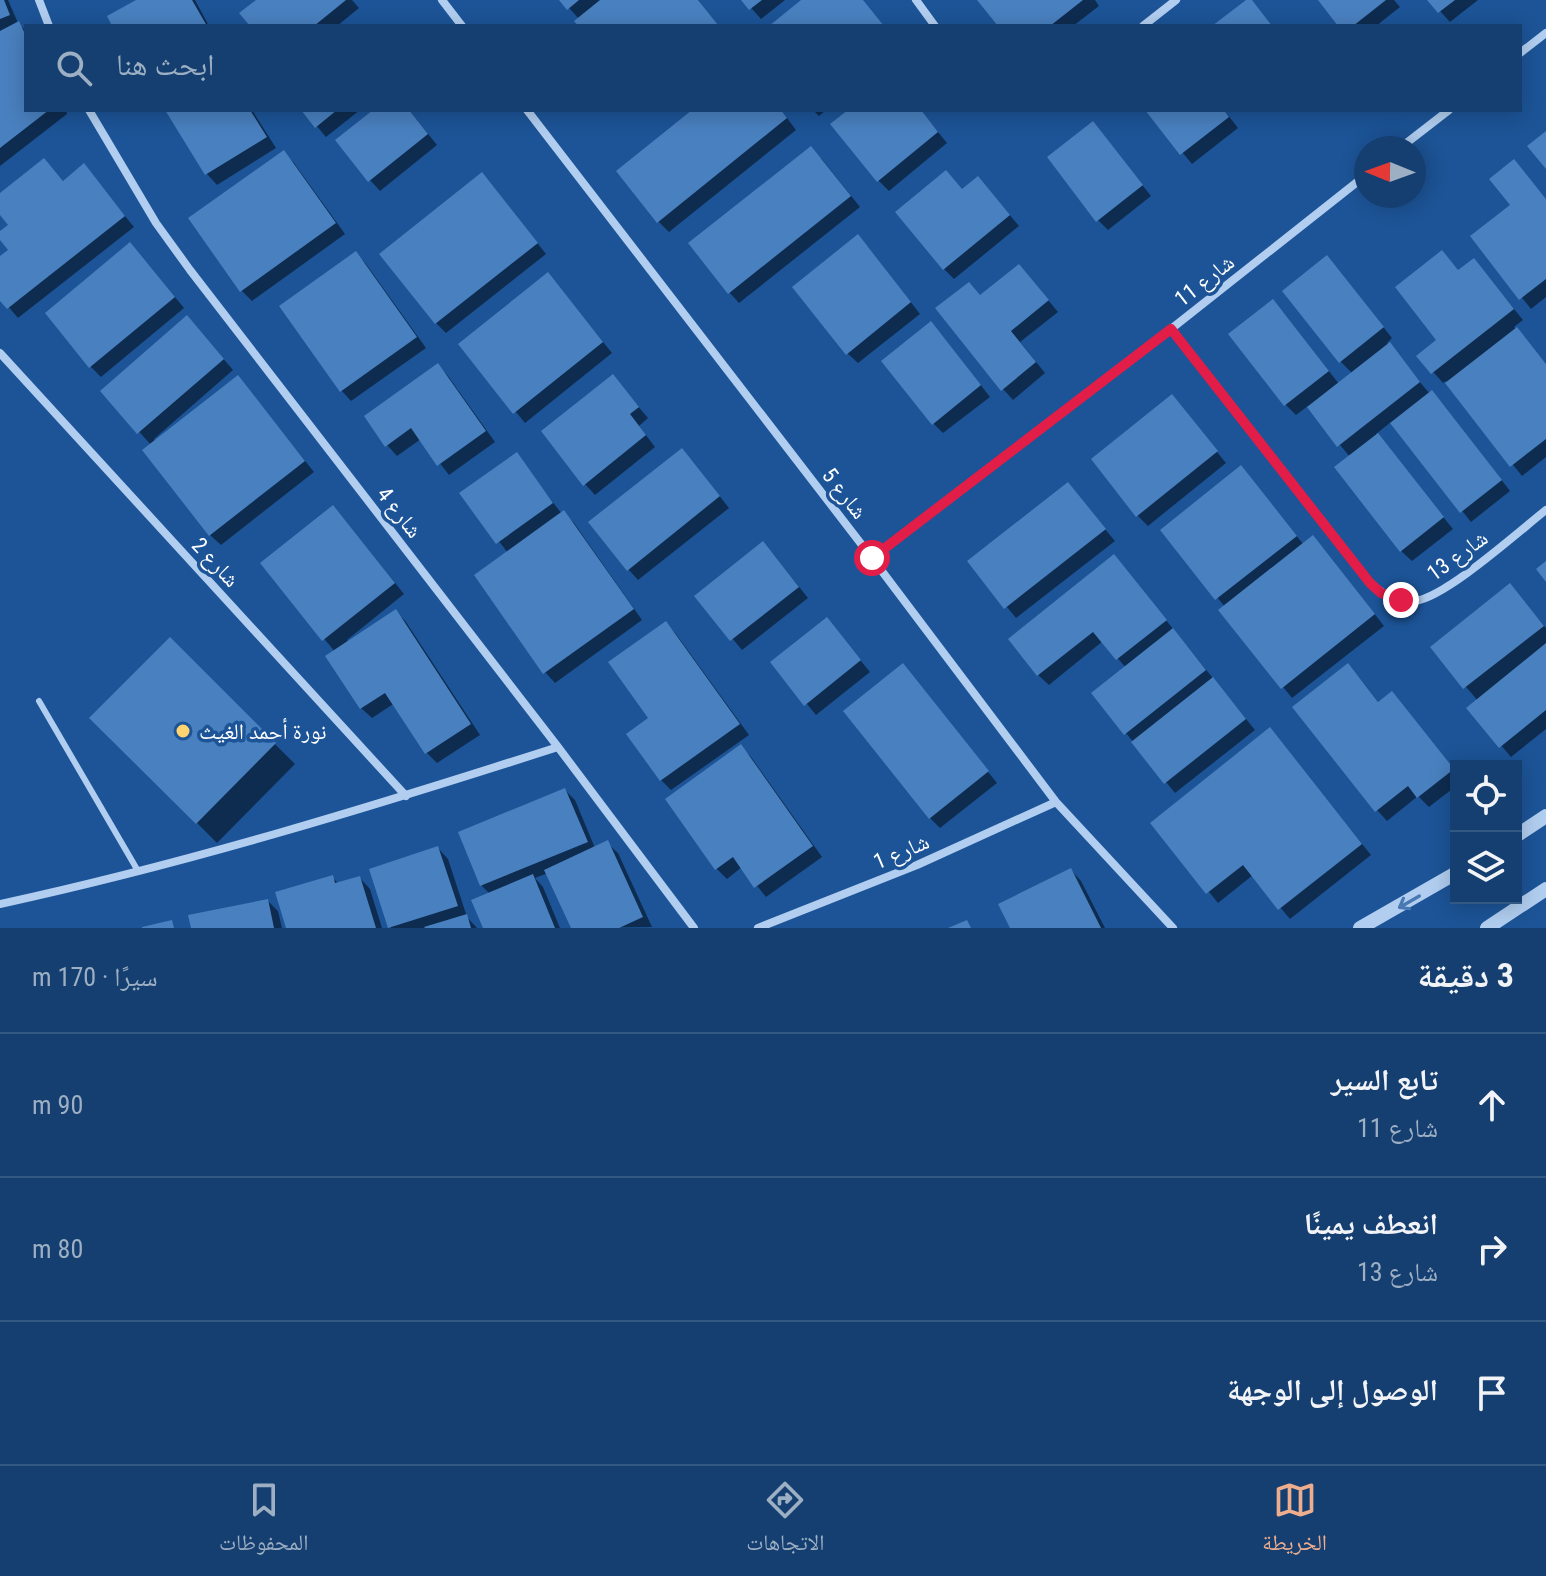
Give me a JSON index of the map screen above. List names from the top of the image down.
{
  "streets": {
    "street": [
      "شارع 11",
      "شارع 5",
      "شارع 4",
      "شارع 13",
      "شارع 2",
      "شارع 1"
    ]
  },
  "crossings": [
    ["شارع 11", "شارع 5"],
    ["شارع 11", "شارع 13"],
    ["شارع 5", "شارع 1"]
  ],
  "places": ["نورة أحمد الغيث"],
  "north": "left",
  "page": {
    "search": "ابحث هنا",
    "heading": ["3 دقيقة", "سيرًا · 170 m"],
    "list": [
      ["تابع السير", "شارع 11", "90 m"],
      ["انعطف يمينًا", "شارع 13", "80 m"],
      "الوصول إلى الوجهة"
    ],
    "nav": ["الخريطة", "الاتجاهات", "المحفوظات"]
  }
}
